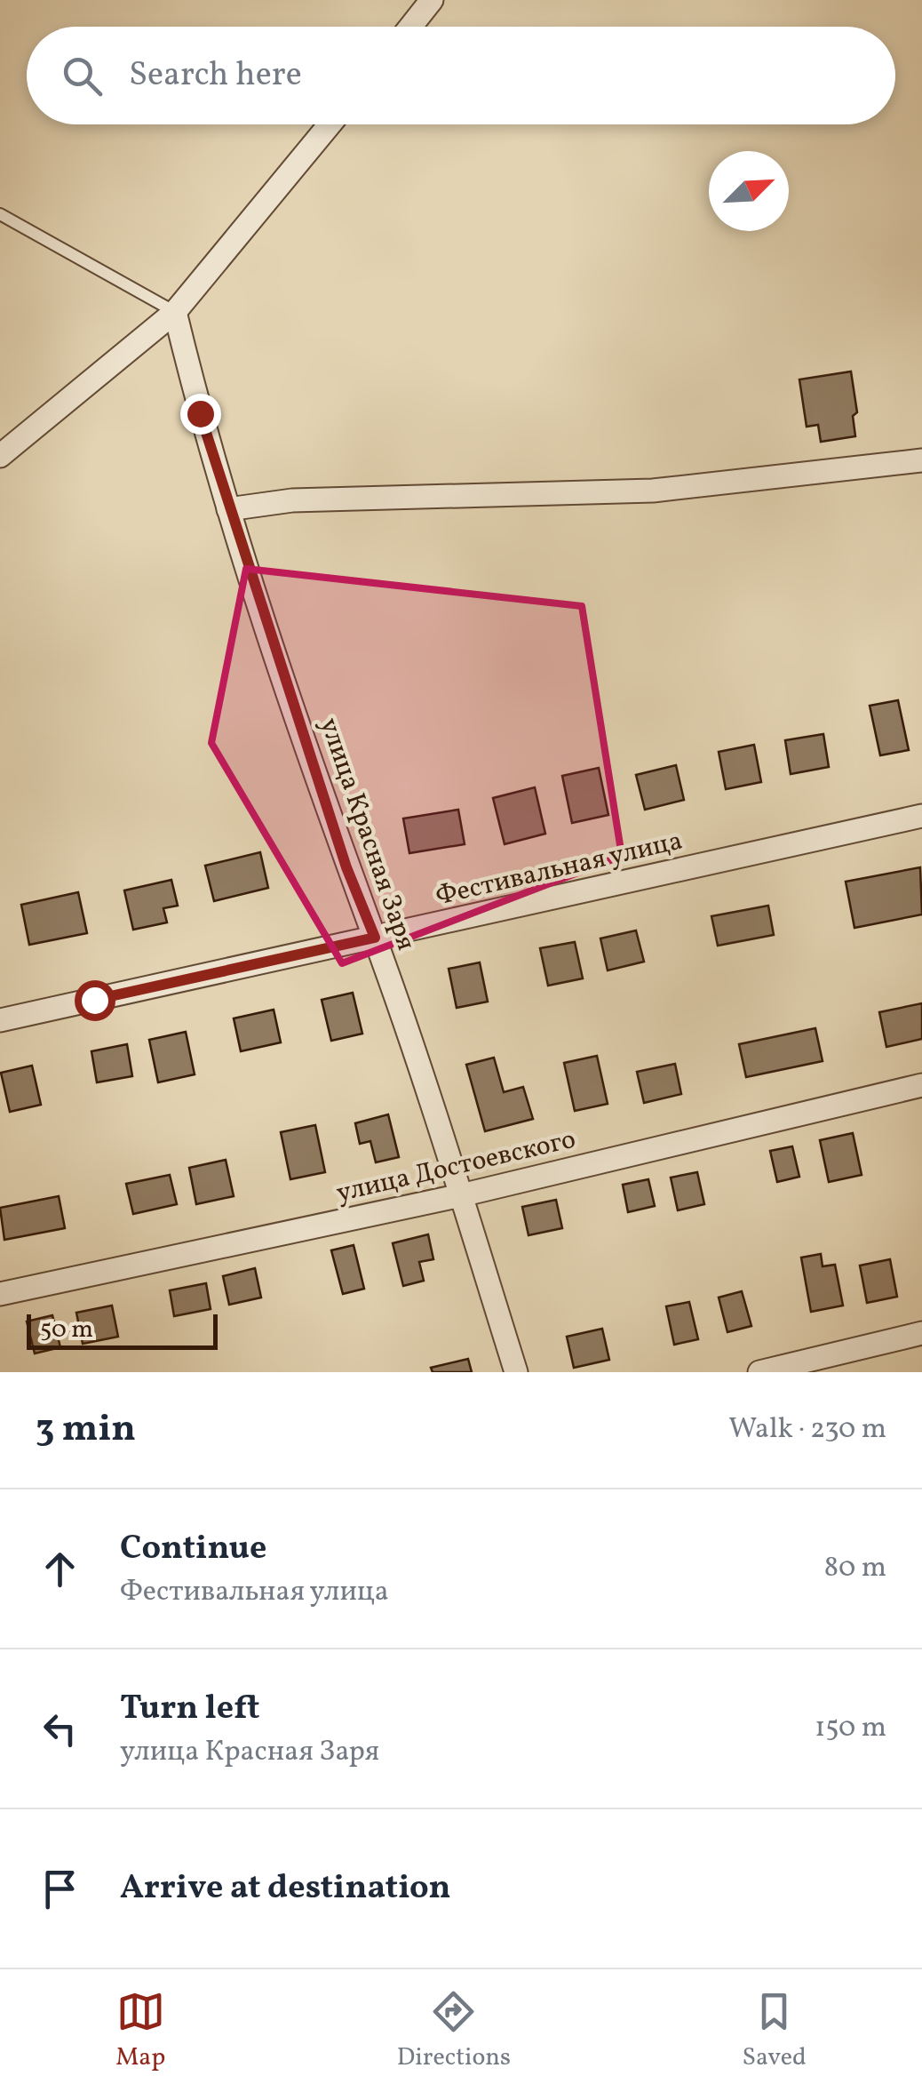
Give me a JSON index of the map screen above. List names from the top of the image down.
{
  "streets": {
    "street": ["улица Красная Заря", "Фестивальная улица", "улица Достоевского"]
  },
  "crossings": [
    ["улица Красная Заря", "Фестивальная улица"],
    ["улица Красная Заря", "улица Достоевского"]
  ],
  "scale_bar": "50 m",
  "north": "top right",
  "page": {
    "search": "Search here",
    "scale": "50 m",
    "heading": ["3 min", "Walk · 230 m"],
    "list": [
      ["Continue", "Фестивальная улица", "80 m"],
      ["Turn left", "улица Красная Заря", "150 m"],
      "Arrive at destination"
    ],
    "nav": ["Map", "Directions", "Saved"]
  }
}
